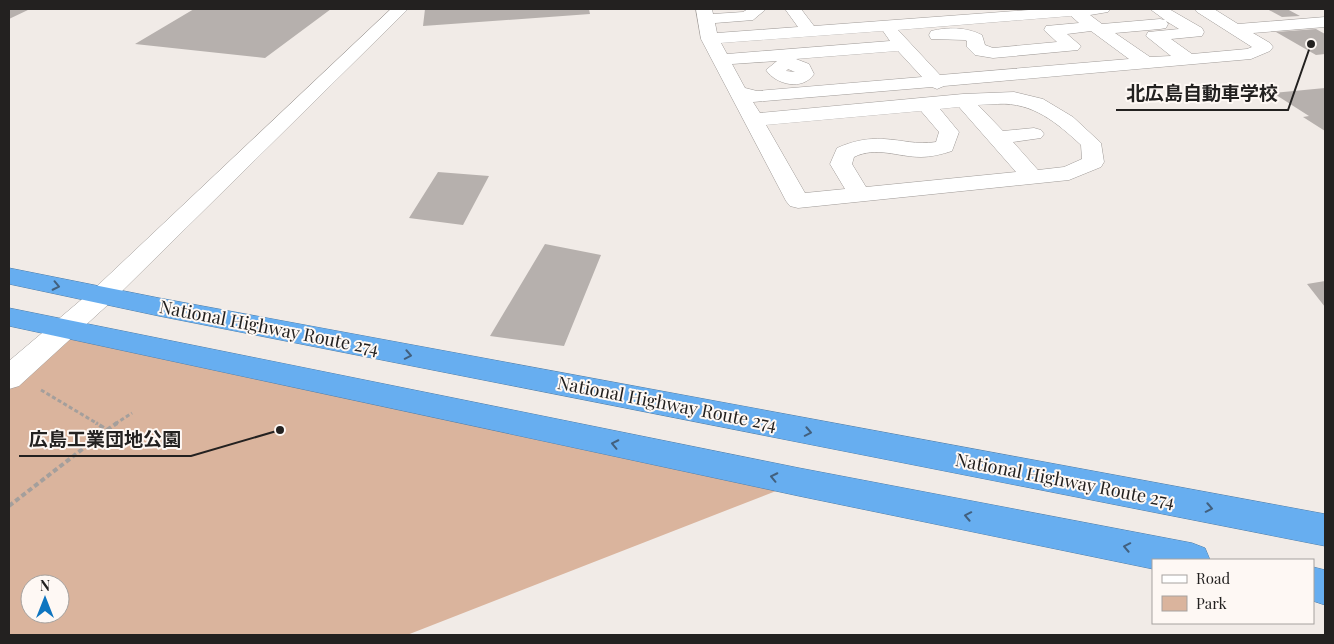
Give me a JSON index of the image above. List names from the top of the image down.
{
  "streets": {
    "highway": ["National Highway Route 274"]
  },
  "places": ["北広島自動車学校", "広島工業団地公園"],
  "legend": ["Road", "Park"],
  "north": "top"
}
